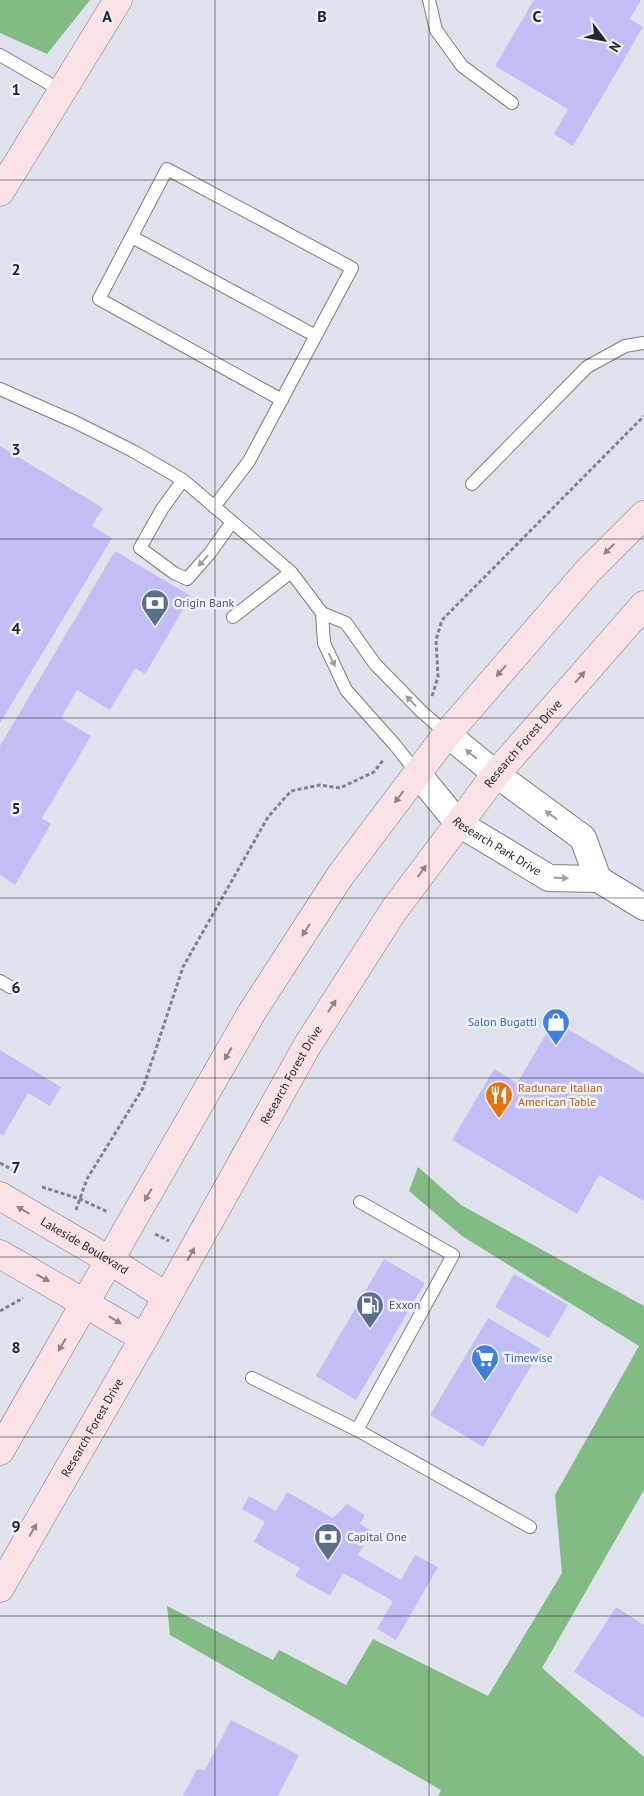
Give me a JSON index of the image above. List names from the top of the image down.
{
  "streets": {
    "main road": ["Research Forest Drive", "Lakeside Boulevard"],
    "street": ["Research Park Drive"]
  },
  "crossings": [
    ["Research Forest Drive", "Research Park Drive"],
    ["Research Forest Drive", "Lakeside Boulevard"]
  ],
  "one_way": ["Research Park Drive"],
  "places": {
    "bank": ["Origin Bank", "Capital One"],
    "shop": ["Salon Bugatti"],
    "restaurant": ["Radunare Italian American Table"],
    "fuel station": ["Exxon"],
    "supermarket": ["Timewise"]
  },
  "north": "bottom right",
  "grid": {
    "columns": ["A", "B", "C"],
    "rows": [
      "1",
      "2",
      "3",
      "4",
      "5",
      "6",
      "7",
      "8",
      "9"
    ]
  }
}
